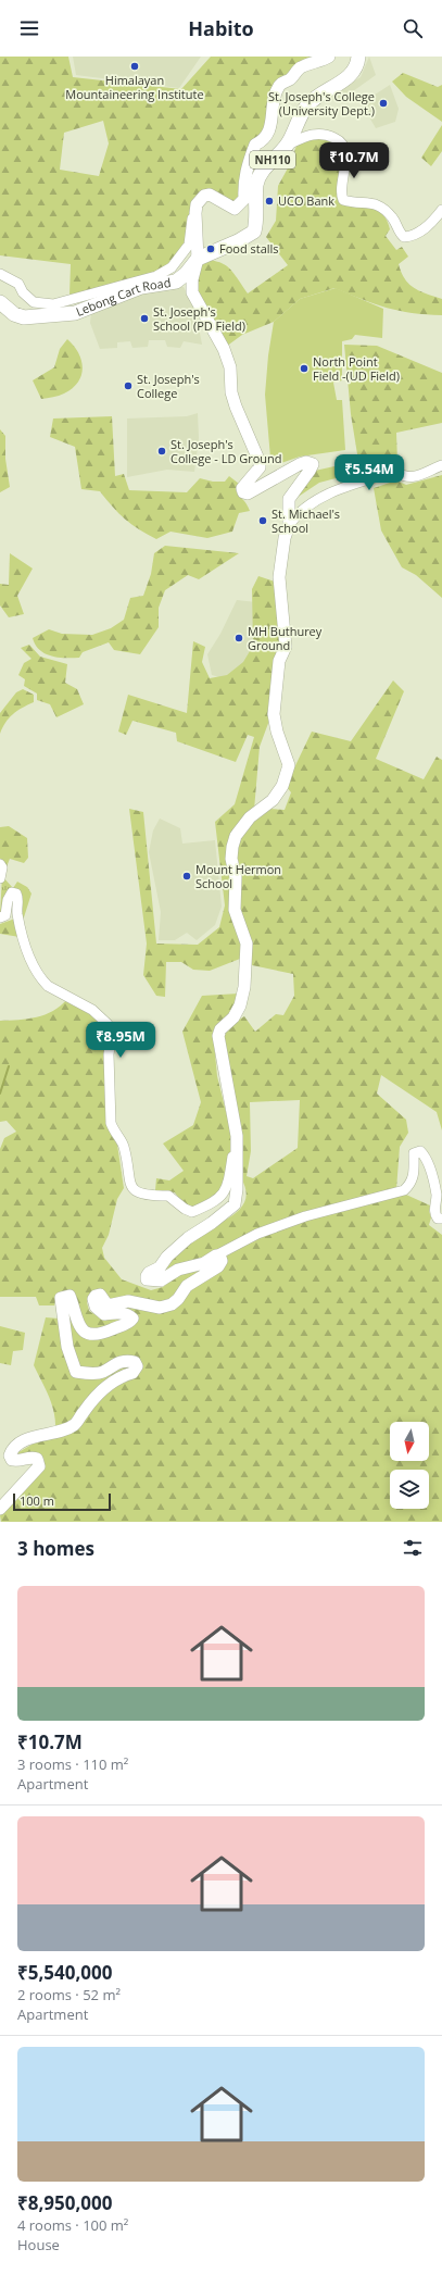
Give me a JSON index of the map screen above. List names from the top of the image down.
{
  "streets": {
    "highway": ["NH110", "Lebong Cart Road"]
  },
  "places": [
    "Himalayan Mountaineering Institute",
    "St. Joseph's College (University Dept.)",
    "UCO Bank",
    "Food stalls",
    "St. Joseph's School (PD Field)",
    "North Point Field -(UD Field)",
    "St. Joseph's College",
    "St. Joseph's College - LD Ground",
    "St. Michael's School",
    "MH Buthurey Ground",
    "Mount Hermon School"
  ],
  "scale_bar": "100 m",
  "north": "bottom",
  "page": {
    "header": "Habito",
    "price": ["₹10.7M", "₹5.54M", "₹8.95M"],
    "scale": "100 m",
    "heading": "3 homes",
    "list": [
      {
        "name": "₹10.7M",
        "note": "3 rooms · 110 m² · Apartment"
      },
      {
        "name": "₹5,540,000",
        "note": "2 rooms · 52 m² · Apartment"
      },
      {
        "name": "₹8,950,000",
        "note": "4 rooms · 100 m² · House"
      }
    ]
  }
}
